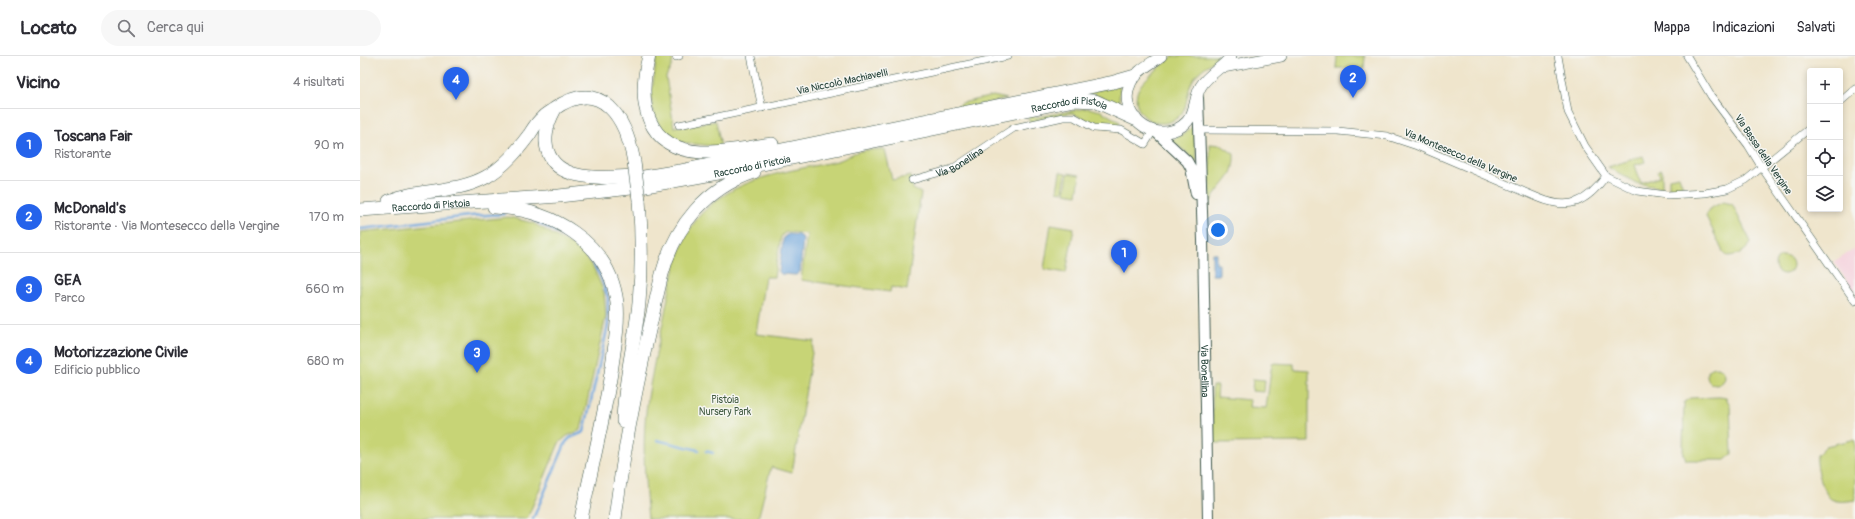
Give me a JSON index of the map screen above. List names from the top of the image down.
{
  "streets": {
    "highway": ["Raccordo di Pistoia"],
    "main road": ["Via Bonellina"],
    "street": ["Via Niccolò Machiavelli", "Via Bassa della Vergine", "Via Montesecco della Vergine"]
  },
  "crossings": [
    ["Via Montesecco della Vergine", "Via Bonellina"]
  ],
  "parks": ["Pistoia Nursery Park"],
  "page": {
    "header": "Locato",
    "search": "Cerca qui",
    "nav": ["Mappa", "Indicazioni", "Salvati"],
    "heading": ["Vicino", "4 risultati"],
    "pins": [
      "2",
      "4",
      "1",
      "3"
    ],
    "map_buttons": ["+", "−"],
    "list": [
      {
        "mark": "1",
        "name": "Toscana Fair",
        "note": "Ristorante",
        "value": "90 m"
      },
      {
        "mark": "2",
        "name": "McDonald's",
        "note": "Ristorante · Via Montesecco della Vergine",
        "value": "170 m"
      },
      {
        "mark": "3",
        "name": "GEA",
        "note": "Parco",
        "value": "660 m"
      },
      {
        "mark": "4",
        "name": "Motorizzazione Civile",
        "note": "Edificio pubblico",
        "value": "680 m"
      }
    ]
  }
}
